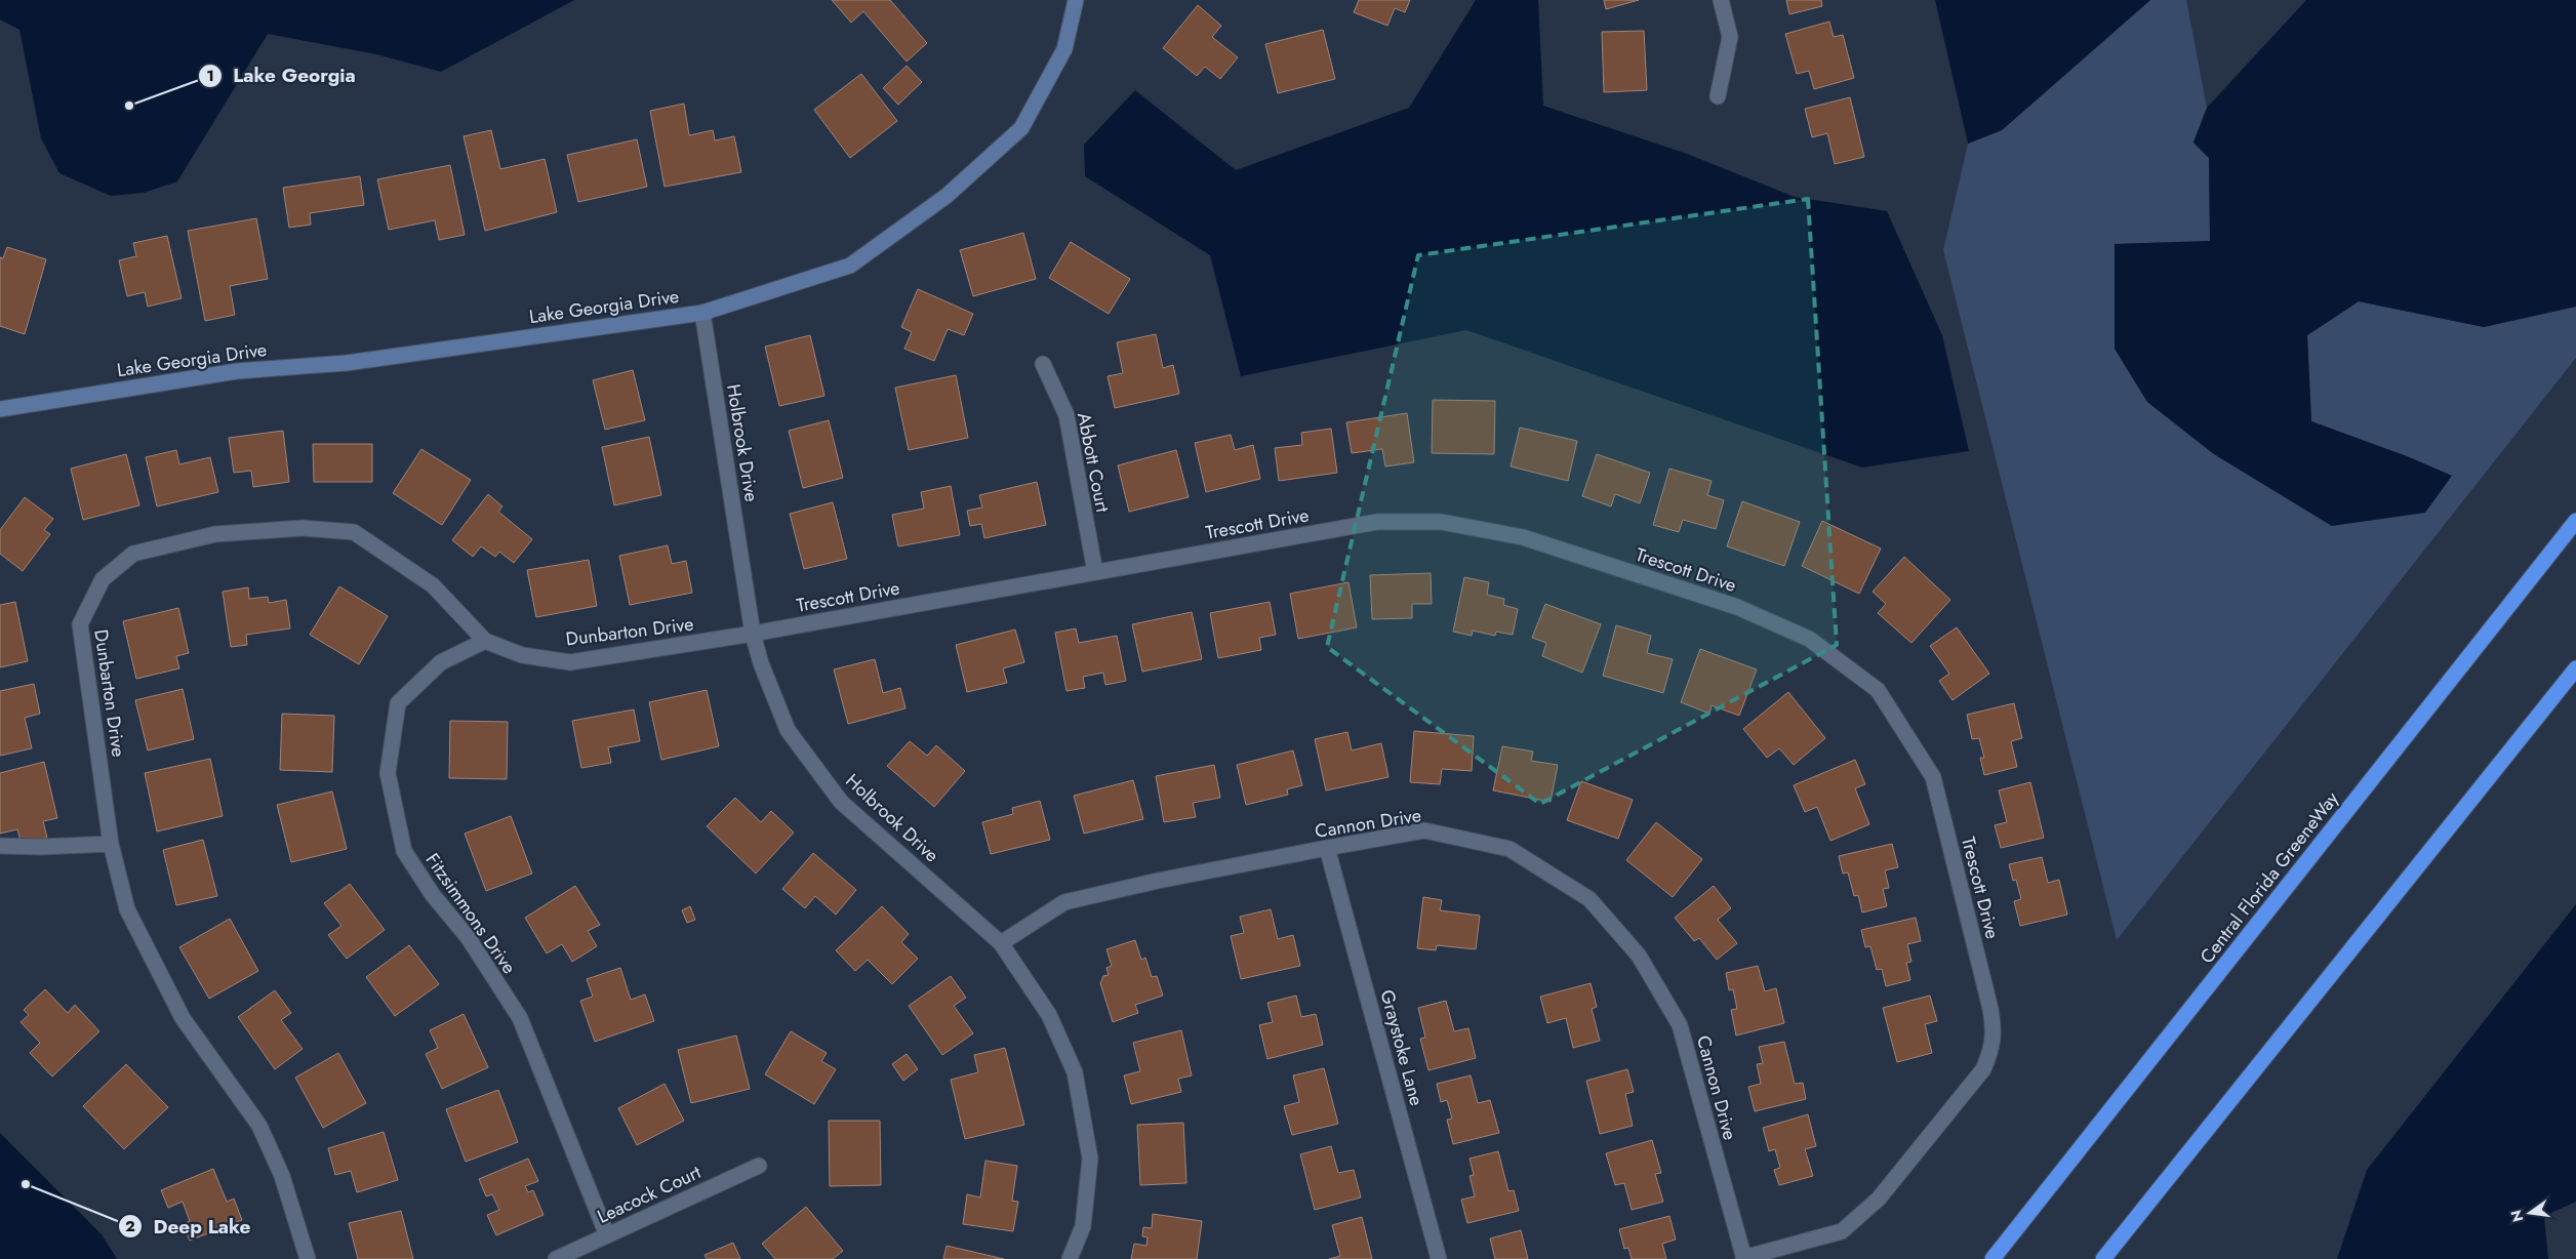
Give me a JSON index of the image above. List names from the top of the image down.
{
  "streets": {
    "highway": ["Central Florida GreeneWay"],
    "street": [
      "Lake Georgia Drive",
      "Holbrook Drive",
      "Abbott Court",
      "Trescott Drive",
      "Dunbarton Drive",
      "Cannon Drive",
      "Fitzsimmons Drive",
      "Graystoke Lane",
      "Leacock Court"
    ]
  },
  "crossings": [
    ["Lake Georgia Drive", "Holbrook Drive"],
    ["Holbrook Drive", "Trescott Drive"],
    ["Holbrook Drive", "Dunbarton Drive"],
    ["Holbrook Drive", "Cannon Drive"],
    ["Abbott Court", "Trescott Drive"],
    ["Trescott Drive", "Dunbarton Drive"],
    ["Trescott Drive", "Cannon Drive"],
    ["Dunbarton Drive", "Fitzsimmons Drive"],
    ["Cannon Drive", "Graystoke Lane"],
    ["Fitzsimmons Drive", "Leacock Court"]
  ],
  "places": ["Lake Georgia", "Deep Lake"],
  "north": "left"
}
